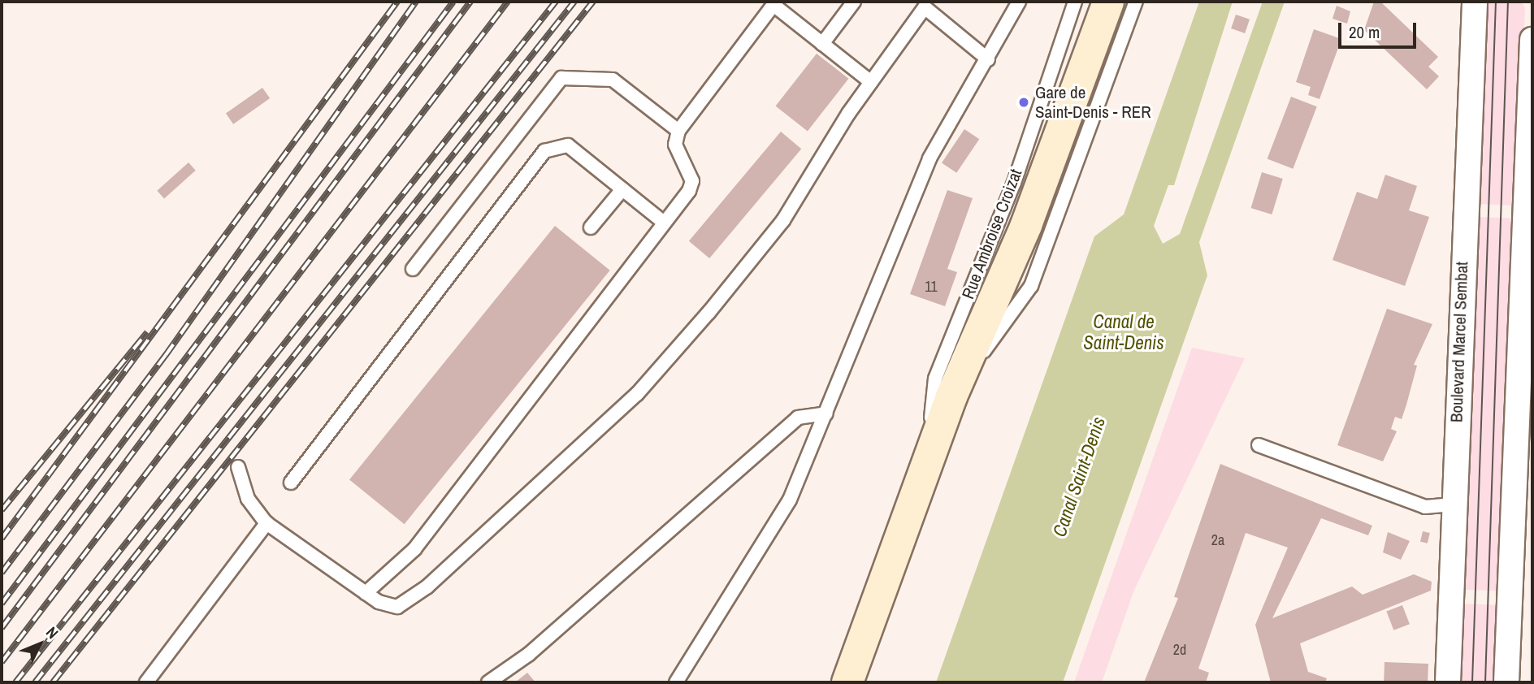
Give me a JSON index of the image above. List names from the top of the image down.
{
  "streets": {
    "main road": ["Rue Ambroise Croizat"],
    "street": ["Boulevard Marcel Sembat"]
  },
  "water": ["Canal de Saint-Denis", "Canal Saint-Denis"],
  "places": ["Gare de Saint-Denis - RER"],
  "house_numbers": ["11", "2a", "2d"],
  "scale_bar": "20 m",
  "north": "top right"
}
